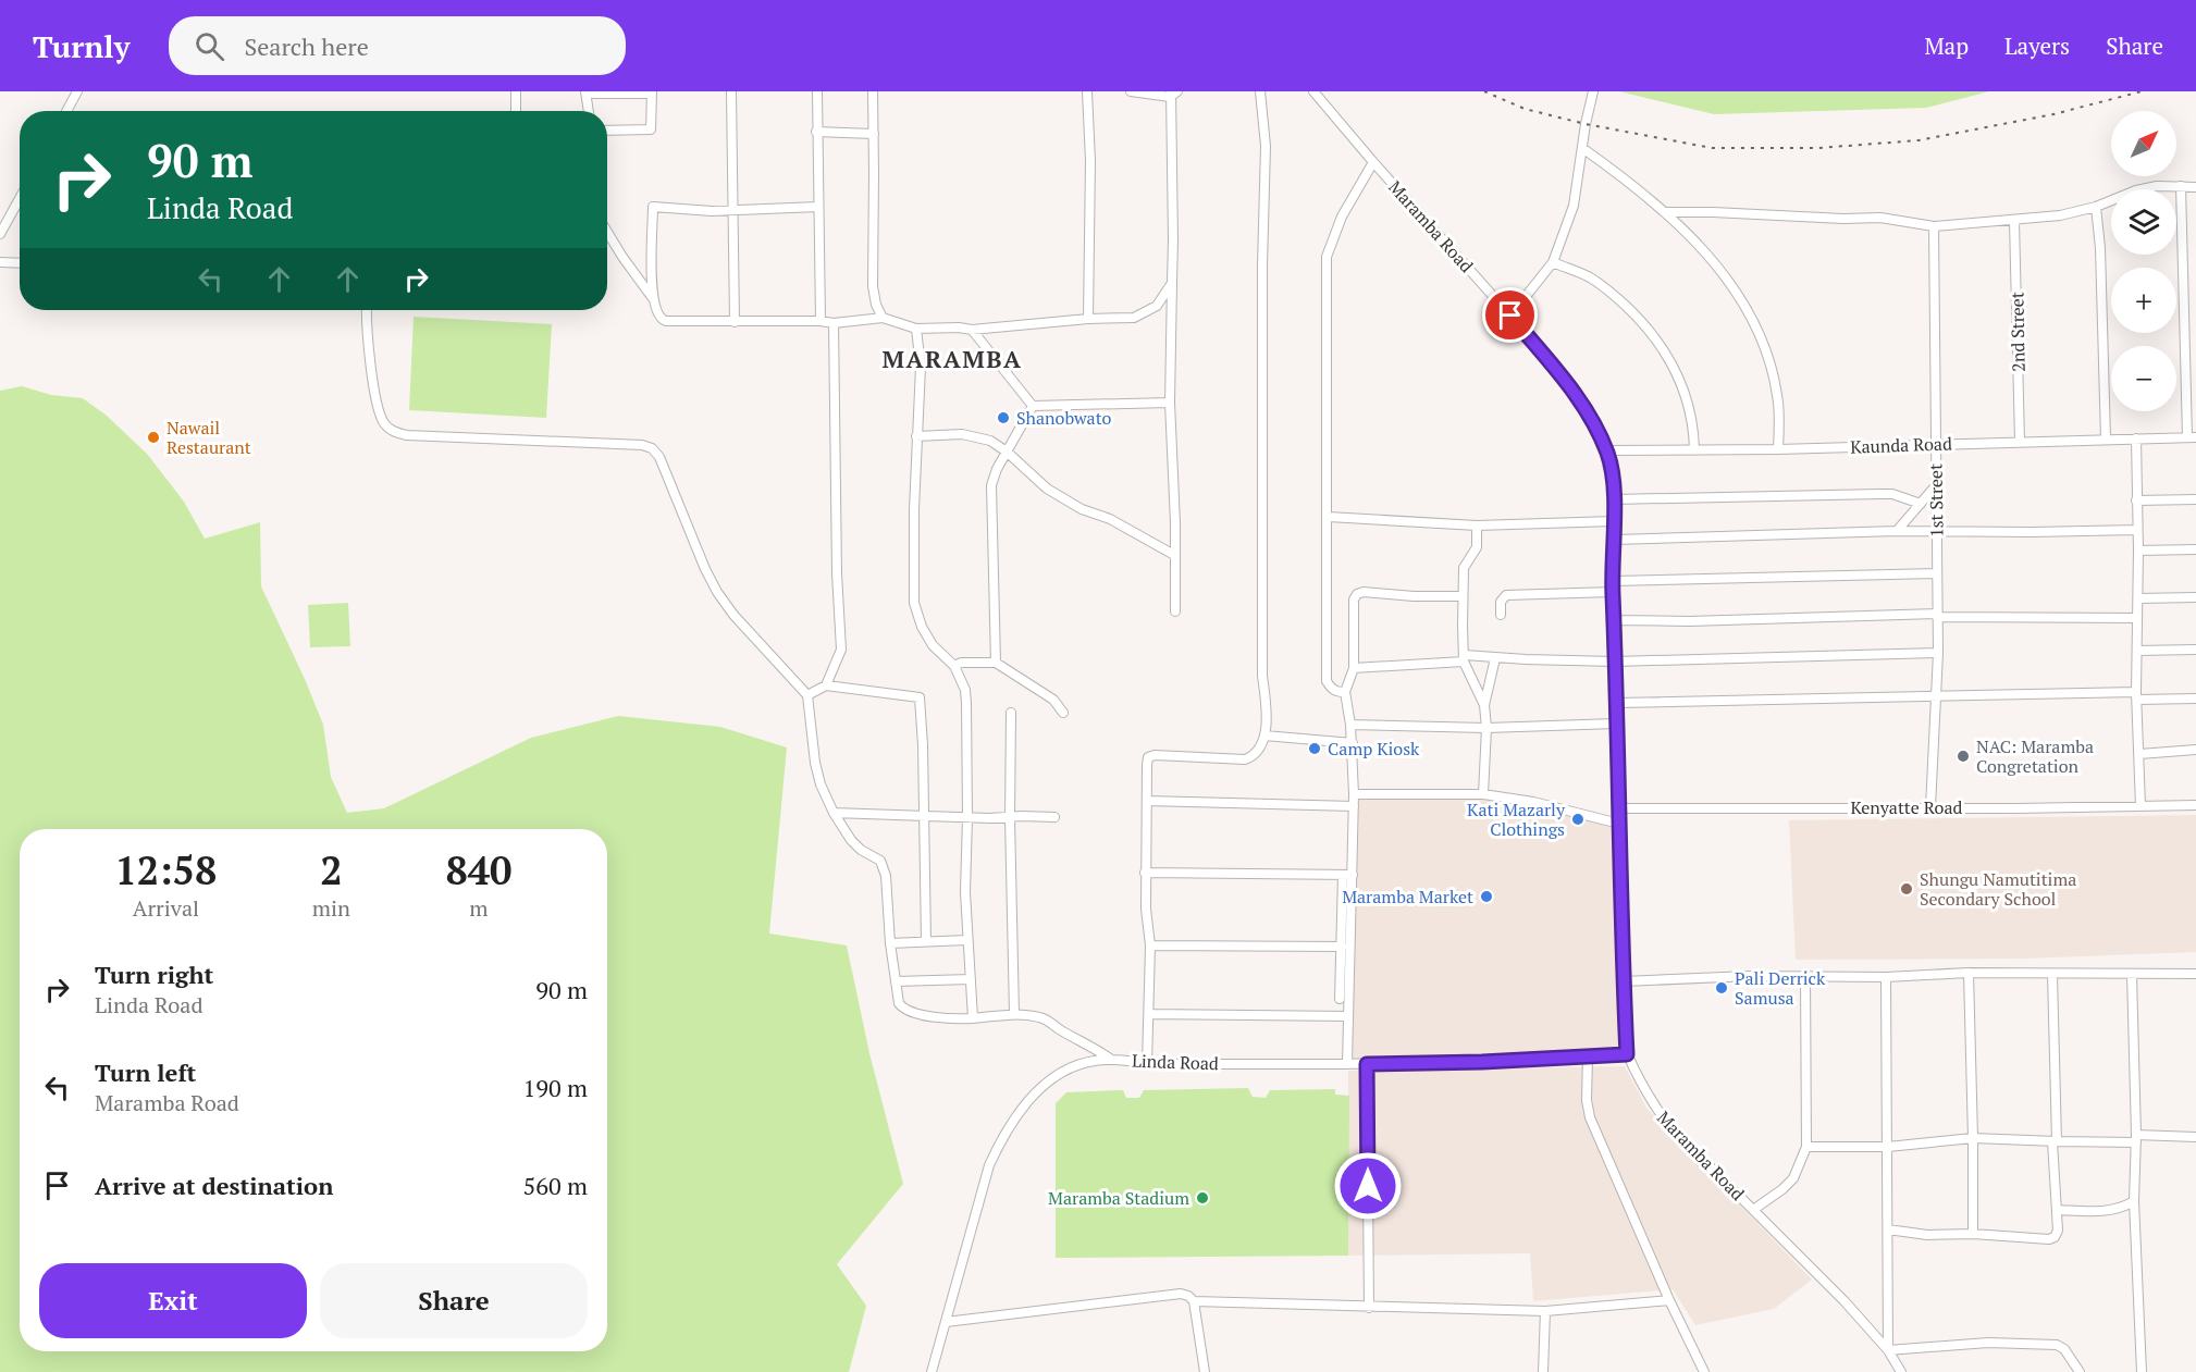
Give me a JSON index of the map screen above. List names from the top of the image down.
{
  "streets": {
    "street": [
      "Maramba Road",
      "2nd Street",
      "Kaunda Road",
      "1st Street",
      "Kenyatte Road",
      "Linda Road"
    ]
  },
  "crossings": [
    ["Maramba Road", "Kaunda Road"],
    ["Maramba Road", "Kenyatte Road"],
    ["Maramba Road", "Linda Road"],
    ["2nd Street", "Kaunda Road"],
    ["Kaunda Road", "1st Street"],
    ["1st Street", "Kenyatte Road"]
  ],
  "districts": ["MARAMBA"],
  "places": [
    "Shanobwato",
    "Nawail Restaurant",
    "Camp Kiosk",
    "NAC: Maramba Congretation",
    "Kati Mazarly Clothings",
    "Shungu Namutitima Secondary School",
    "Maramba Market",
    "Pali Derrick Samusa",
    "Maramba Stadium"
  ],
  "north": "top right",
  "page": {
    "header": "Turnly",
    "search": "Search here",
    "nav": ["Map", "Layers", "Share"],
    "map_buttons": ["+", "−"],
    "turn": ["90 m", "Linda Road"],
    "eta": [
      "12:58",
      "Arrival",
      "2",
      "min",
      "840",
      "m"
    ],
    "list": [
      {
        "name": "Turn right",
        "note": "Linda Road",
        "value": "90 m"
      },
      {
        "name": "Turn left",
        "note": "Maramba Road",
        "value": "190 m"
      },
      {
        "name": "Arrive at destination",
        "value": "560 m"
      }
    ],
    "buttons": ["Exit", "Share"]
  }
}
